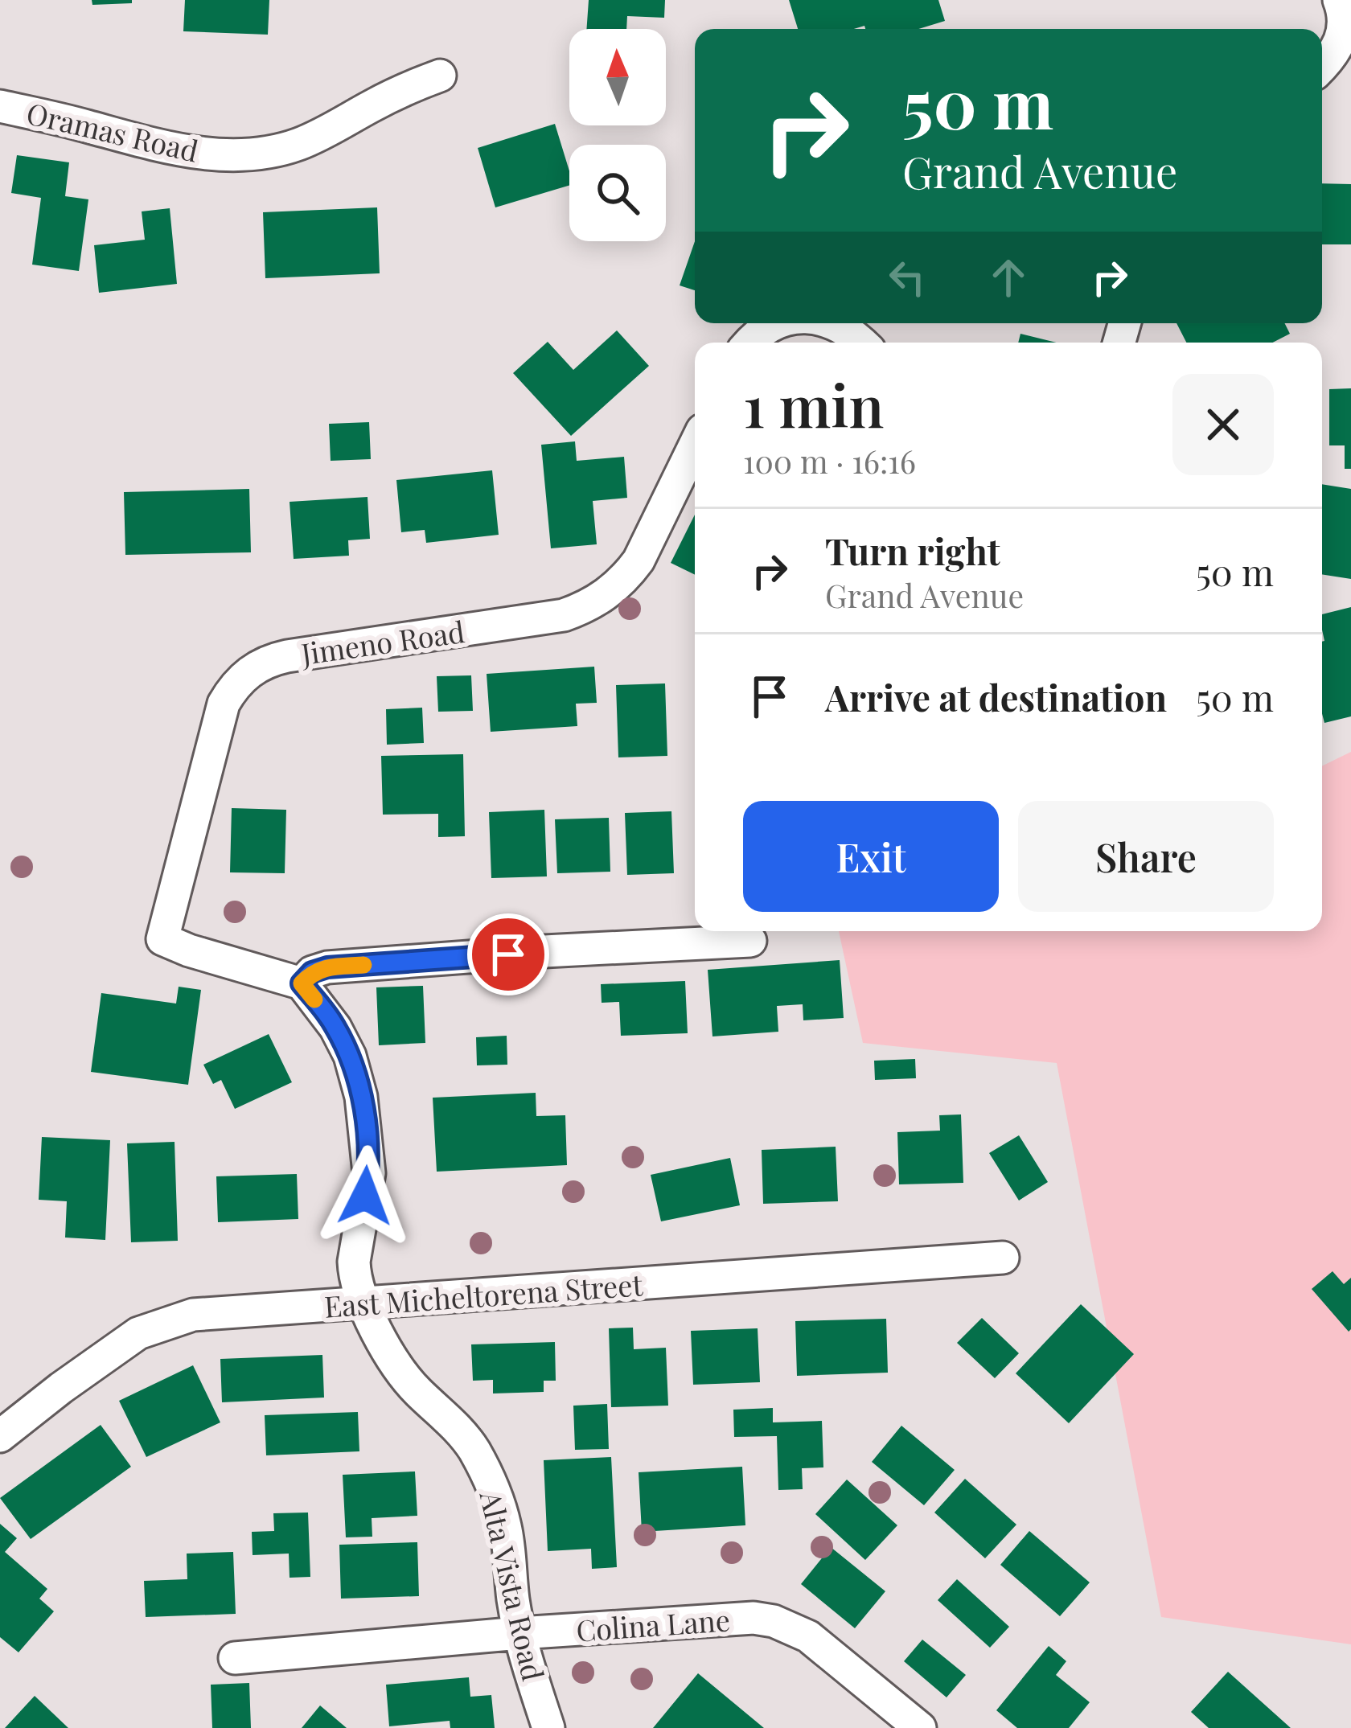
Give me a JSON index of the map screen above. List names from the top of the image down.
{
  "streets": {
    "street": [
      "Oramas Road",
      "Jimeno Road",
      "East Micheltorena Street",
      "Alta Vista Road",
      "Colina Lane"
    ]
  },
  "crossings": [
    ["Jimeno Road", "Alta Vista Road"],
    ["East Micheltorena Street", "Alta Vista Road"],
    ["Alta Vista Road", "Colina Lane"]
  ],
  "north": "top",
  "page": {
    "turn": ["50 m", "Grand Avenue"],
    "heading": ["1 min", "100 m · 16:16"],
    "list": [
      {
        "name": "Turn right",
        "note": "Grand Avenue",
        "value": "50 m"
      },
      {
        "name": "Arrive at destination",
        "value": "50 m"
      }
    ],
    "buttons": ["Exit", "Share"]
  }
}
